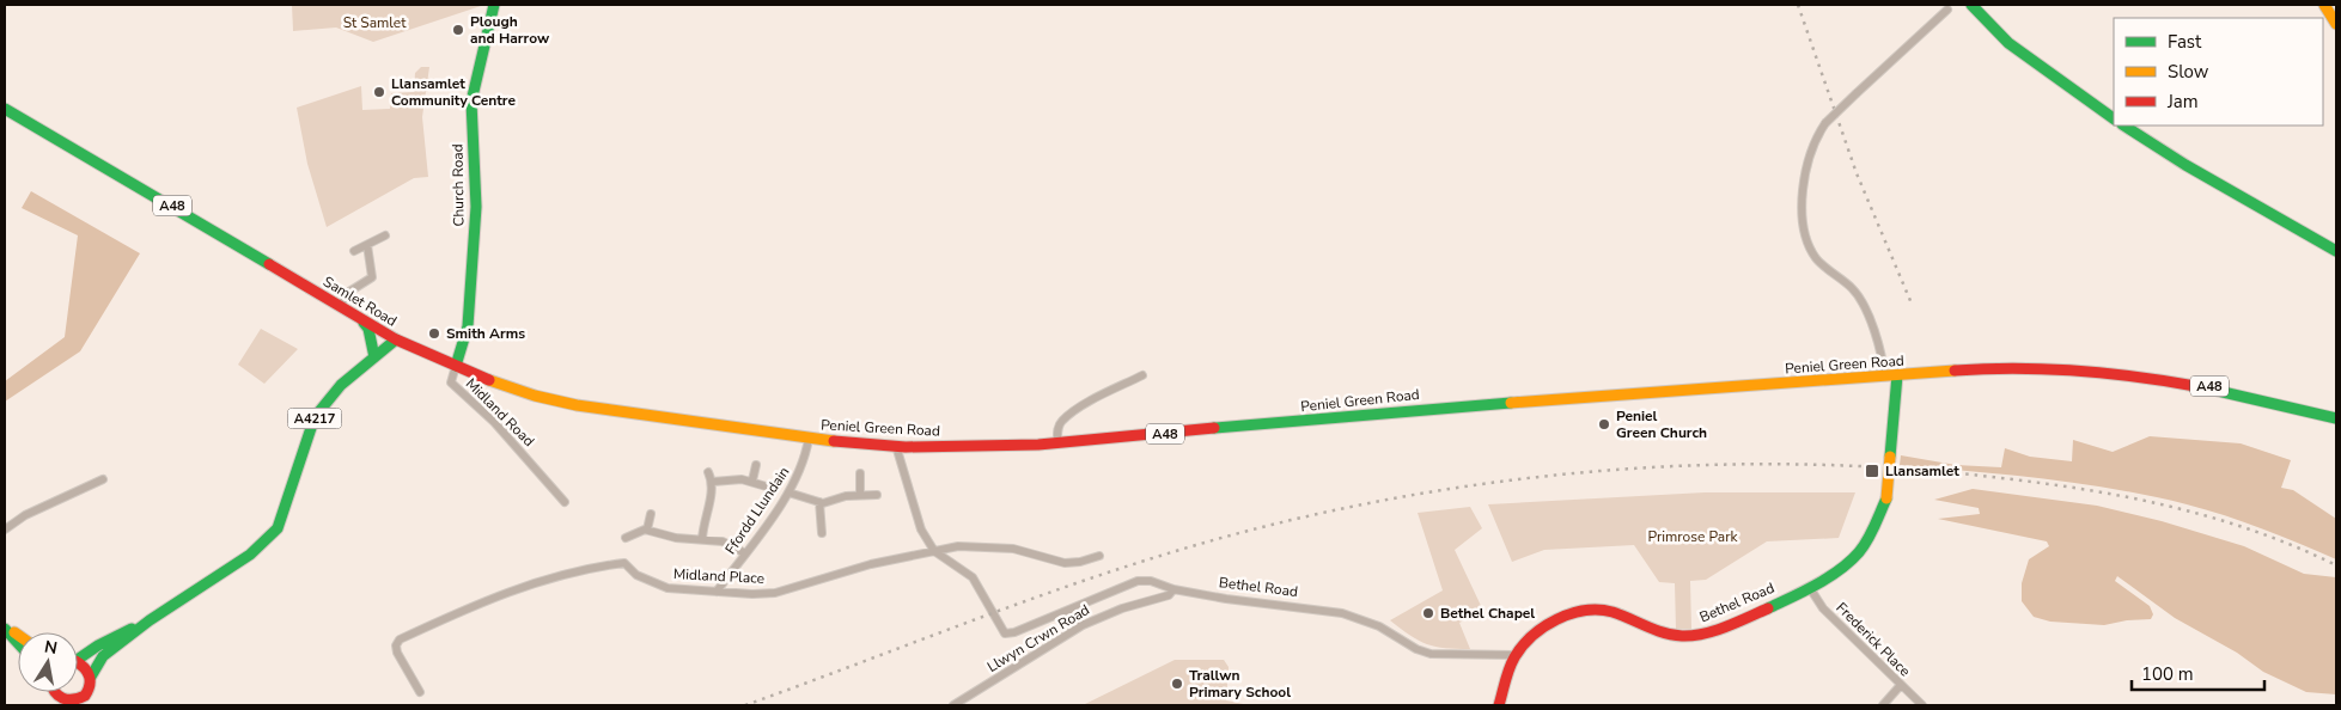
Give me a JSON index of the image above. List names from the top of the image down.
{
  "streets": {
    "main road": [
      "Church Road",
      "A48",
      "Samlet Road",
      "Peniel Green Road",
      "A4217",
      "Bethel Road"
    ],
    "street": [
      "Midland Road",
      "Ffordd Llundain",
      "Midland Place",
      "Llwyn Crwn Road",
      "Frederick Place"
    ]
  },
  "crossings": [
    ["Church Road", "Peniel Green Road"],
    ["Church Road", "Midland Road"],
    ["Samlet Road", "Peniel Green Road"],
    ["Peniel Green Road", "Midland Road"],
    ["Peniel Green Road", "Ffordd Llundain"],
    ["Peniel Green Road", "Bethel Road"],
    ["Ffordd Llundain", "Midland Place"],
    ["Midland Place", "Bethel Road"],
    ["Bethel Road", "Llwyn Crwn Road"],
    ["Bethel Road", "Frederick Place"]
  ],
  "parks": ["St Samlet", "Primrose Park"],
  "places": {
    "other": [
      "Plough and Harrow",
      "Llansamlet Community Centre",
      "Smith Arms",
      "Peniel Green Church",
      "Bethel Chapel",
      "Trallwn Primary School"
    ],
    "transit": ["Llansamlet"]
  },
  "legend": ["Fast", "Slow", "Jam"],
  "scale_bar": "100 m",
  "north": "top"
}
